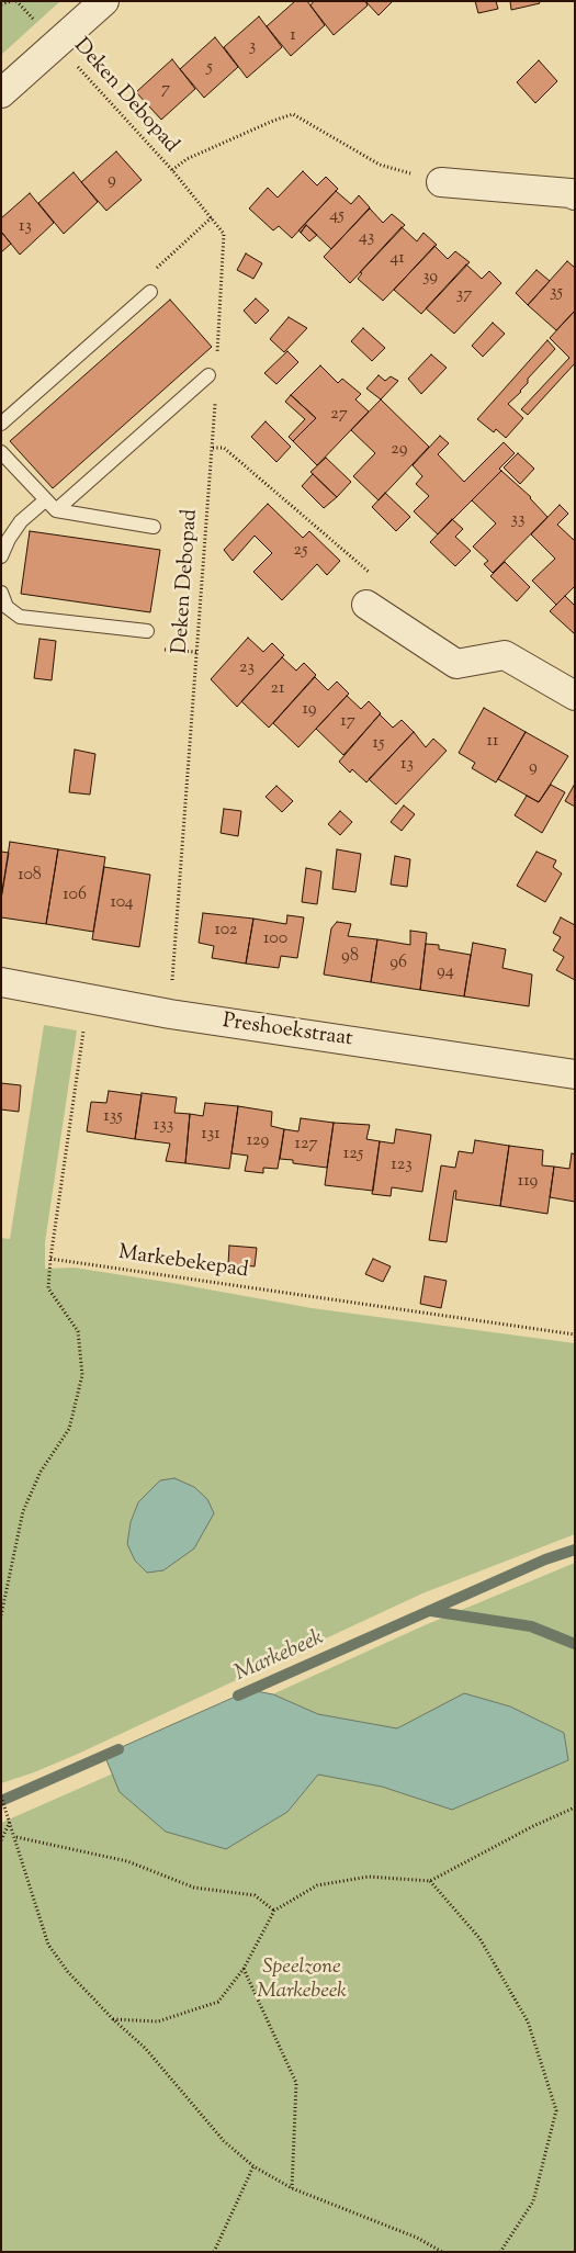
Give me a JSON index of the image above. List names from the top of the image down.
{
  "streets": {
    "street": ["Preshoekstraat"],
    "path": ["Deken Debopad", "Markebekepad"]
  },
  "crossings": [
    ["Deken Debopad", "Preshoekstraat"]
  ],
  "water": ["Markebeek"],
  "parks": ["Speelzone Markebeek"],
  "house_numbers": [
    "1",
    "3",
    "5",
    "7",
    "9",
    "45",
    "13",
    "43",
    "41",
    "39",
    "35",
    "37",
    "27",
    "29",
    "33",
    "25",
    "23",
    "21",
    "19",
    "17",
    "11",
    "15",
    "13",
    "9",
    "108",
    "106",
    "104",
    "102",
    "100",
    "98",
    "96",
    "94",
    "135",
    "133",
    "131",
    "129",
    "127",
    "125",
    "123",
    "119"
  ]
}
